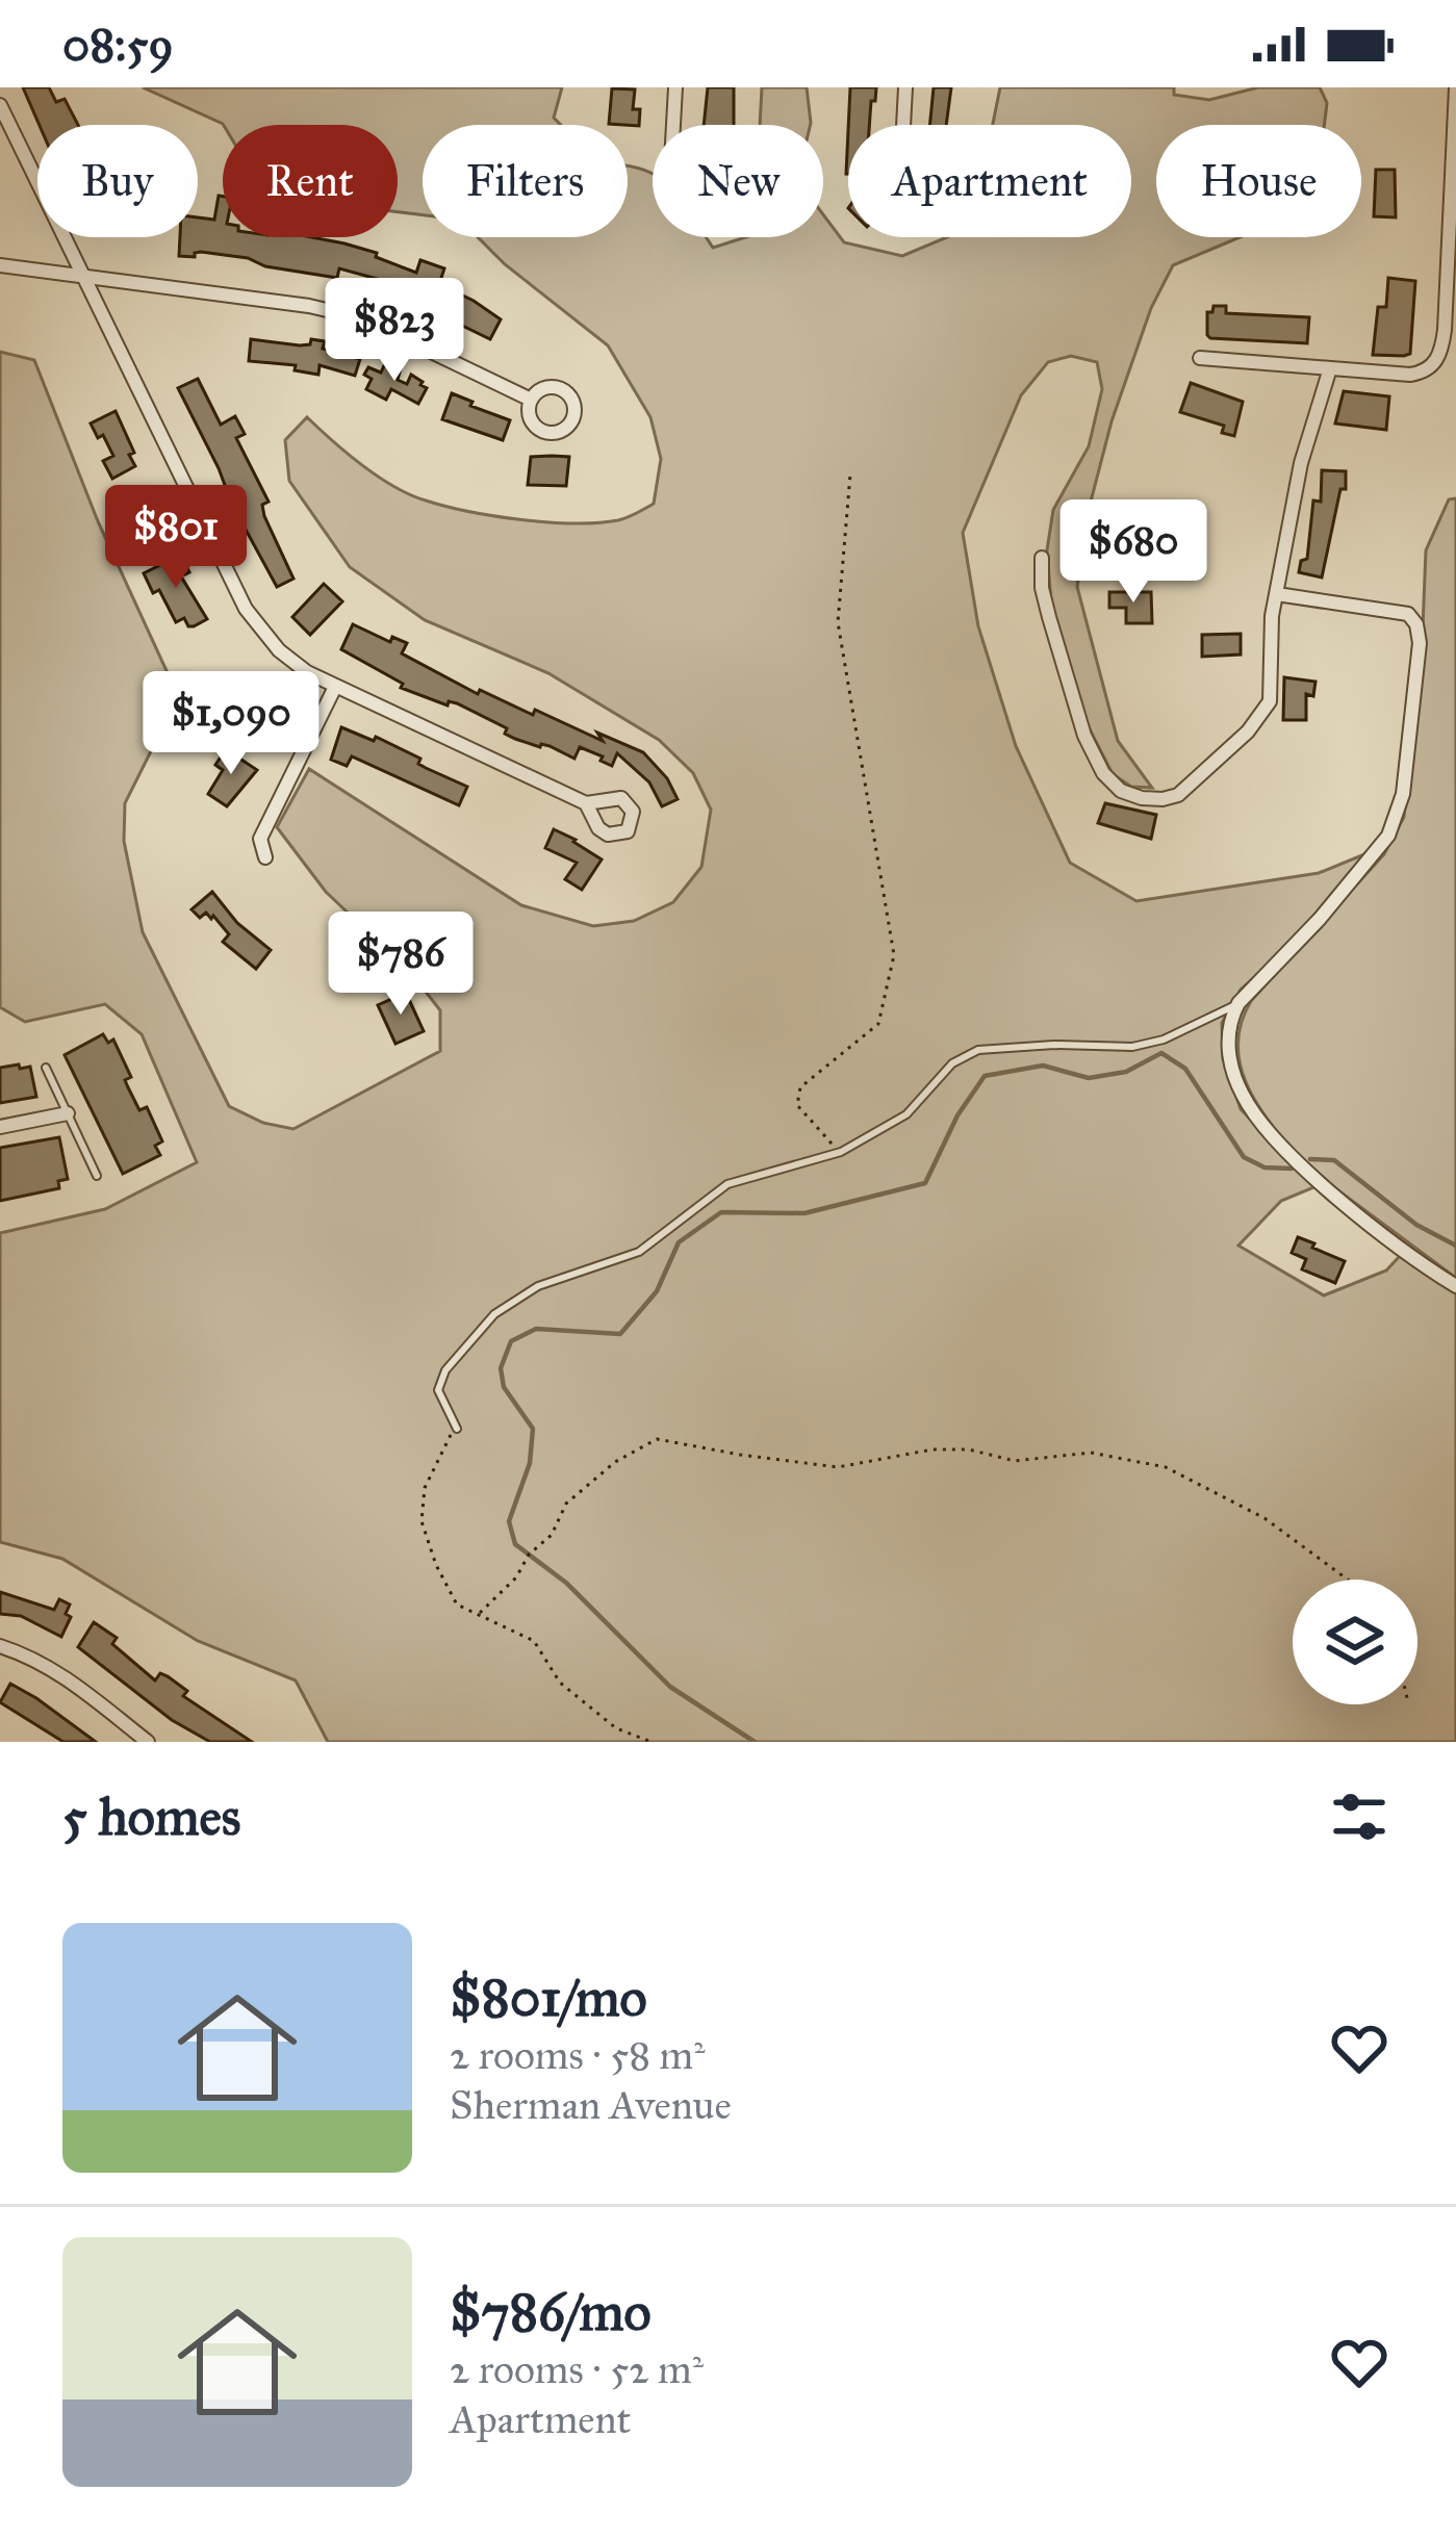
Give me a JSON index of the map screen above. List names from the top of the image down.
{
  "page": {
    "status": "08:59",
    "chip": [
      "Buy",
      "Rent",
      "Filters",
      "New",
      "Apartment",
      "House"
    ],
    "price": [
      "$823",
      "$801",
      "$680",
      "$1,090",
      "$786"
    ],
    "heading": "5 homes",
    "list": [
      {
        "name": "$801/mo",
        "note": "2 rooms · 58 m² · Sherman Avenue"
      },
      {
        "name": "$786/mo",
        "note": "2 rooms · 52 m² · Apartment"
      }
    ]
  }
}
